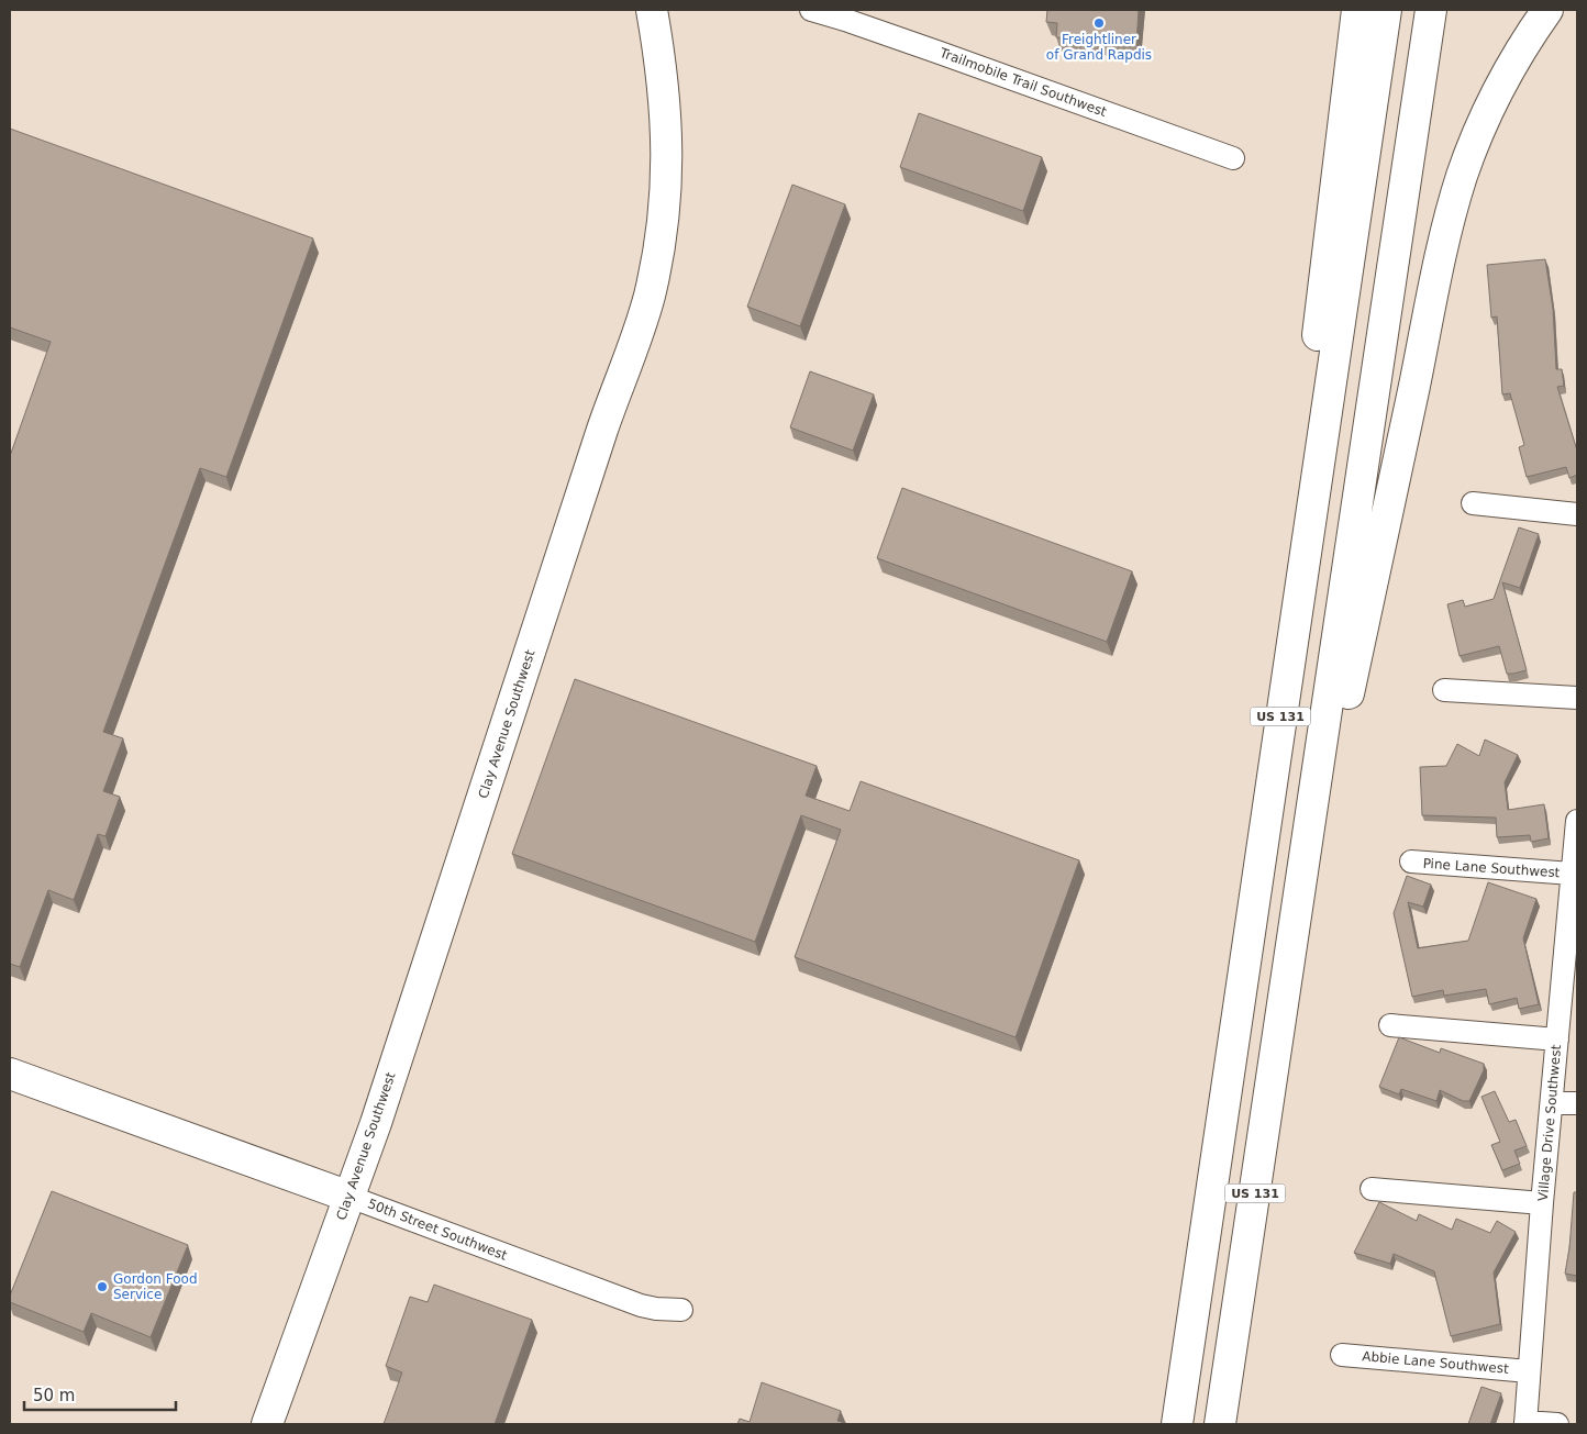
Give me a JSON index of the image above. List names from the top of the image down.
{
  "streets": {
    "main road": ["US 131", "Clay Avenue Southwest", "50th Street Southwest"],
    "street": [
      "Trailmobile Trail Southwest",
      "Pine Lane Southwest",
      "Village Drive Southwest",
      "Abbie Lane Southwest"
    ]
  },
  "crossings": [
    ["Clay Avenue Southwest", "50th Street Southwest"],
    ["Pine Lane Southwest", "Village Drive Southwest"],
    ["Village Drive Southwest", "Abbie Lane Southwest"]
  ],
  "places": ["Freightliner of Grand Rapdis", "Gordon Food Service"],
  "scale_bar": "50 m"
}
